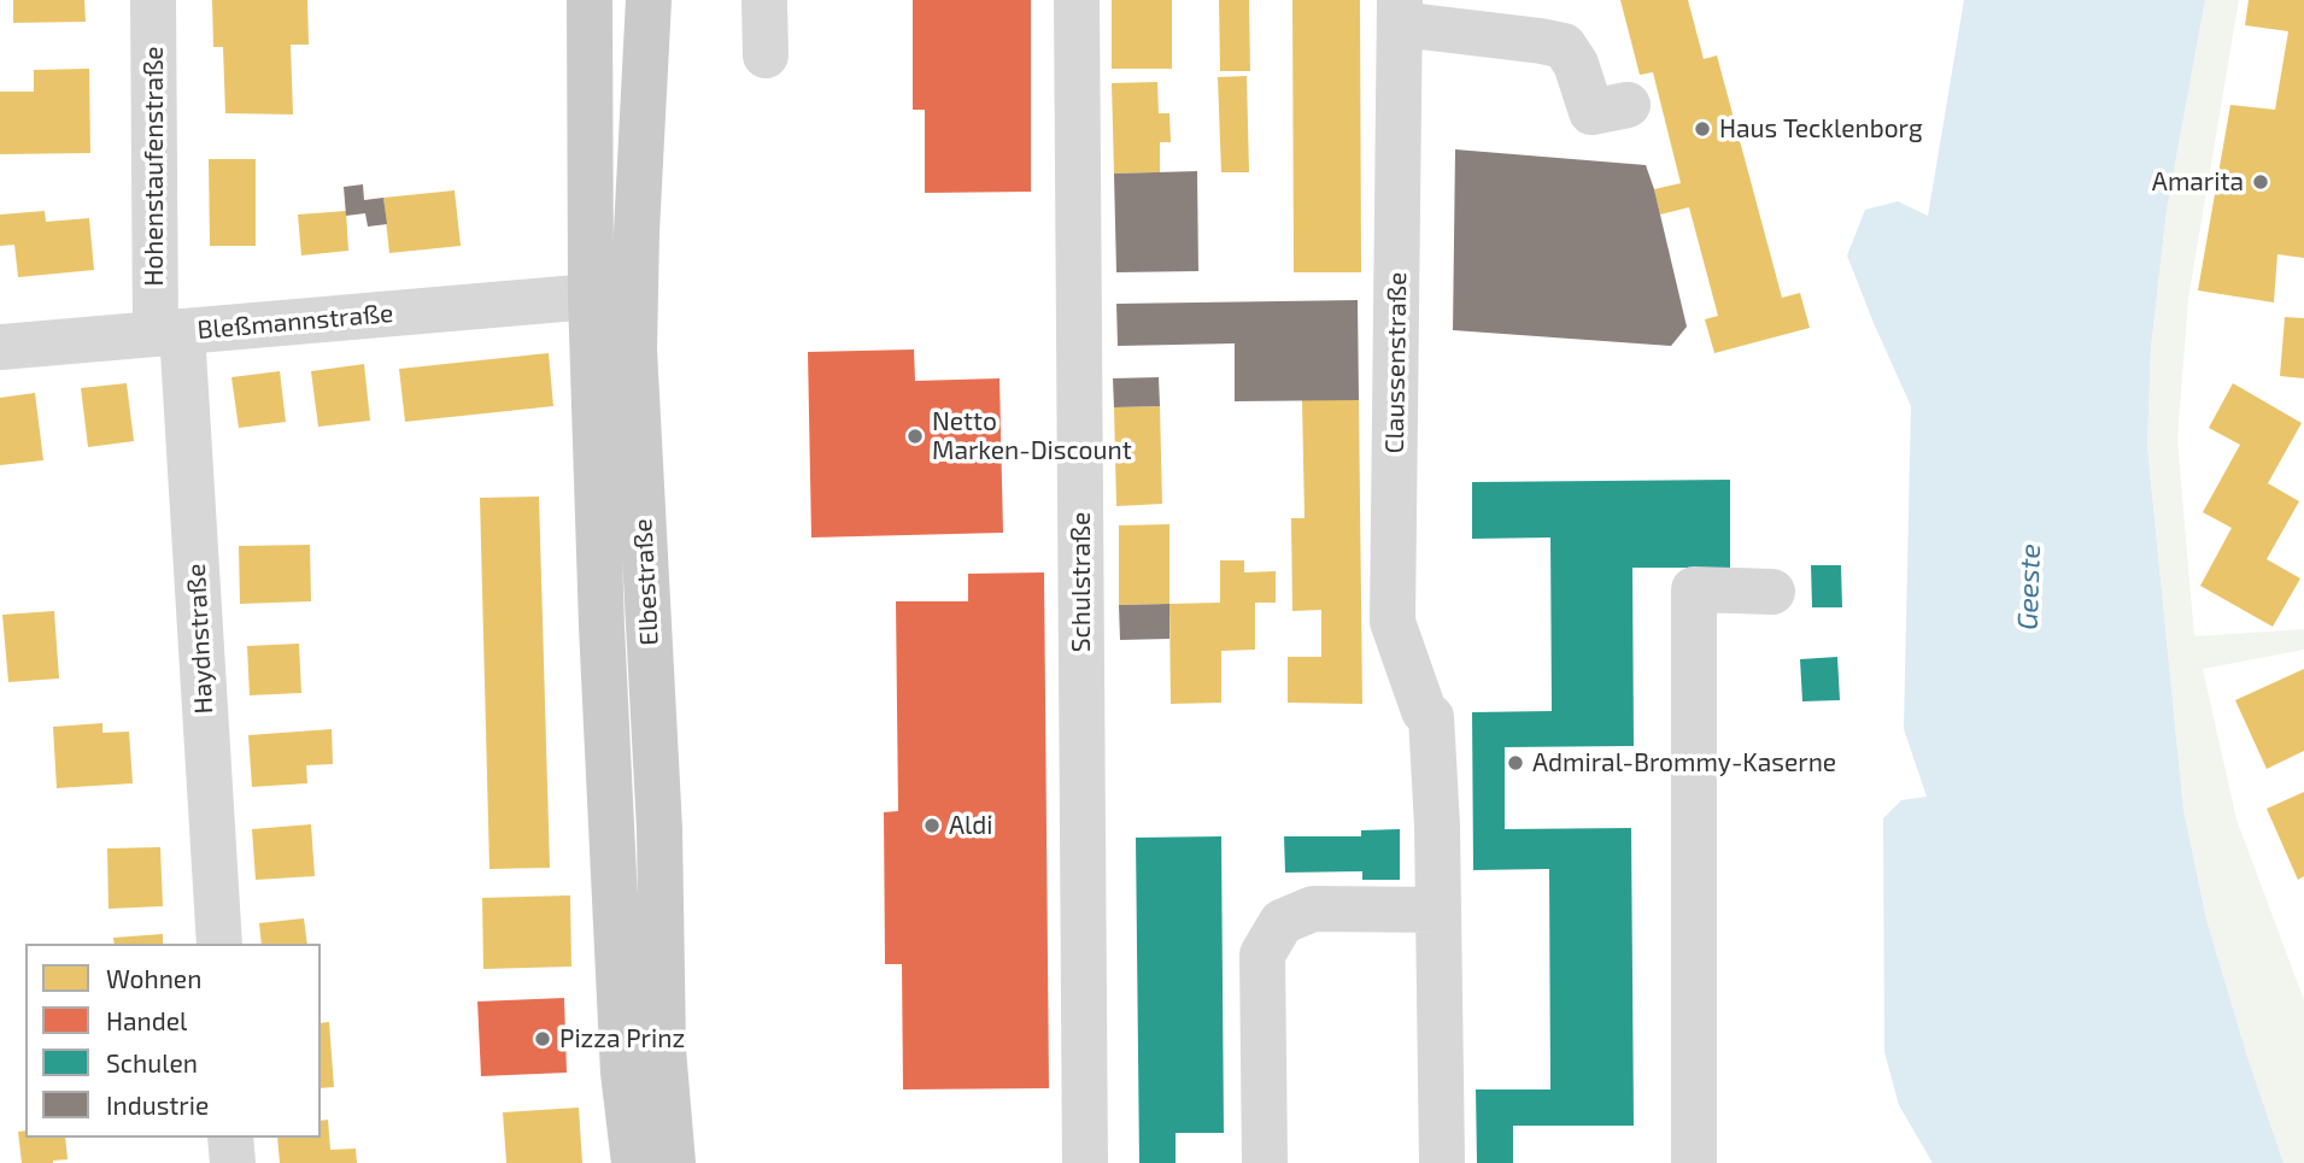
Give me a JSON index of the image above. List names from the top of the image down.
{
  "streets": {
    "main road": ["Elbestraße"],
    "street": [
      "Hohenstaufenstraße",
      "Bleßmannstraße",
      "Claussenstraße",
      "Schulstraße",
      "Haydnstraße"
    ]
  },
  "crossings": [
    ["Hohenstaufenstraße", "Bleßmannstraße"],
    ["Hohenstaufenstraße", "Haydnstraße"],
    ["Bleßmannstraße", "Elbestraße"],
    ["Bleßmannstraße", "Haydnstraße"]
  ],
  "water": ["Geeste"],
  "places": [
    "Haus Tecklenborg",
    "Amarita",
    "Netto Marken-Discount",
    "Admiral-Brommy-Kaserne",
    "Aldi",
    "Pizza Prinz"
  ],
  "legend": [
    "Wohnen",
    "Handel",
    "Schulen",
    "Industrie"
  ]
}
